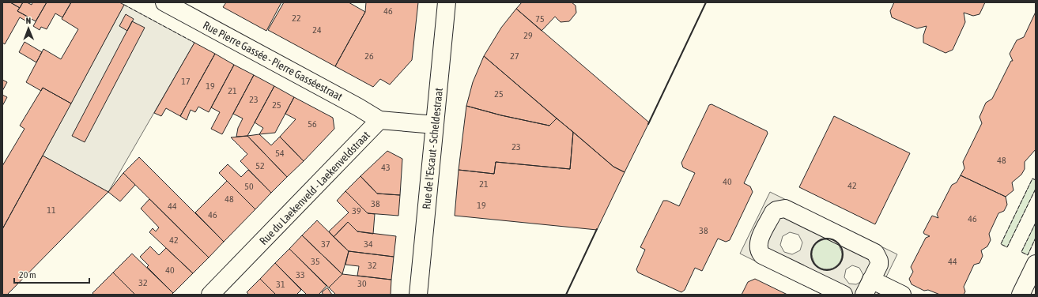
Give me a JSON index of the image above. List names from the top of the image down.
{
  "streets": {
    "street": ["Rue Pierre Gassée - Pierre Gasséestraat", "Rue de l'Escaut - Scheldestraat", "Rue du Laekenveld - Laekenveldstraat"]
  },
  "crossings": [
    ["Rue Pierre Gassée - Pierre Gasséestraat", "Rue du Laekenveld - Laekenveldstraat"]
  ],
  "house_numbers": [
    "46",
    "22",
    "75",
    "24",
    "29",
    "26",
    "27",
    "17",
    "19",
    "21",
    "25",
    "23",
    "25",
    "56",
    "23",
    "54",
    "48",
    "52",
    "43",
    "40",
    "21",
    "42",
    "50",
    "48",
    "38",
    "19",
    "44",
    "11",
    "39",
    "46",
    "46",
    "38",
    "42",
    "37",
    "34",
    "35",
    "44",
    "32",
    "40",
    "33",
    "32",
    "30",
    "31"
  ],
  "scale_bar": "20 m",
  "north": "top"
}
